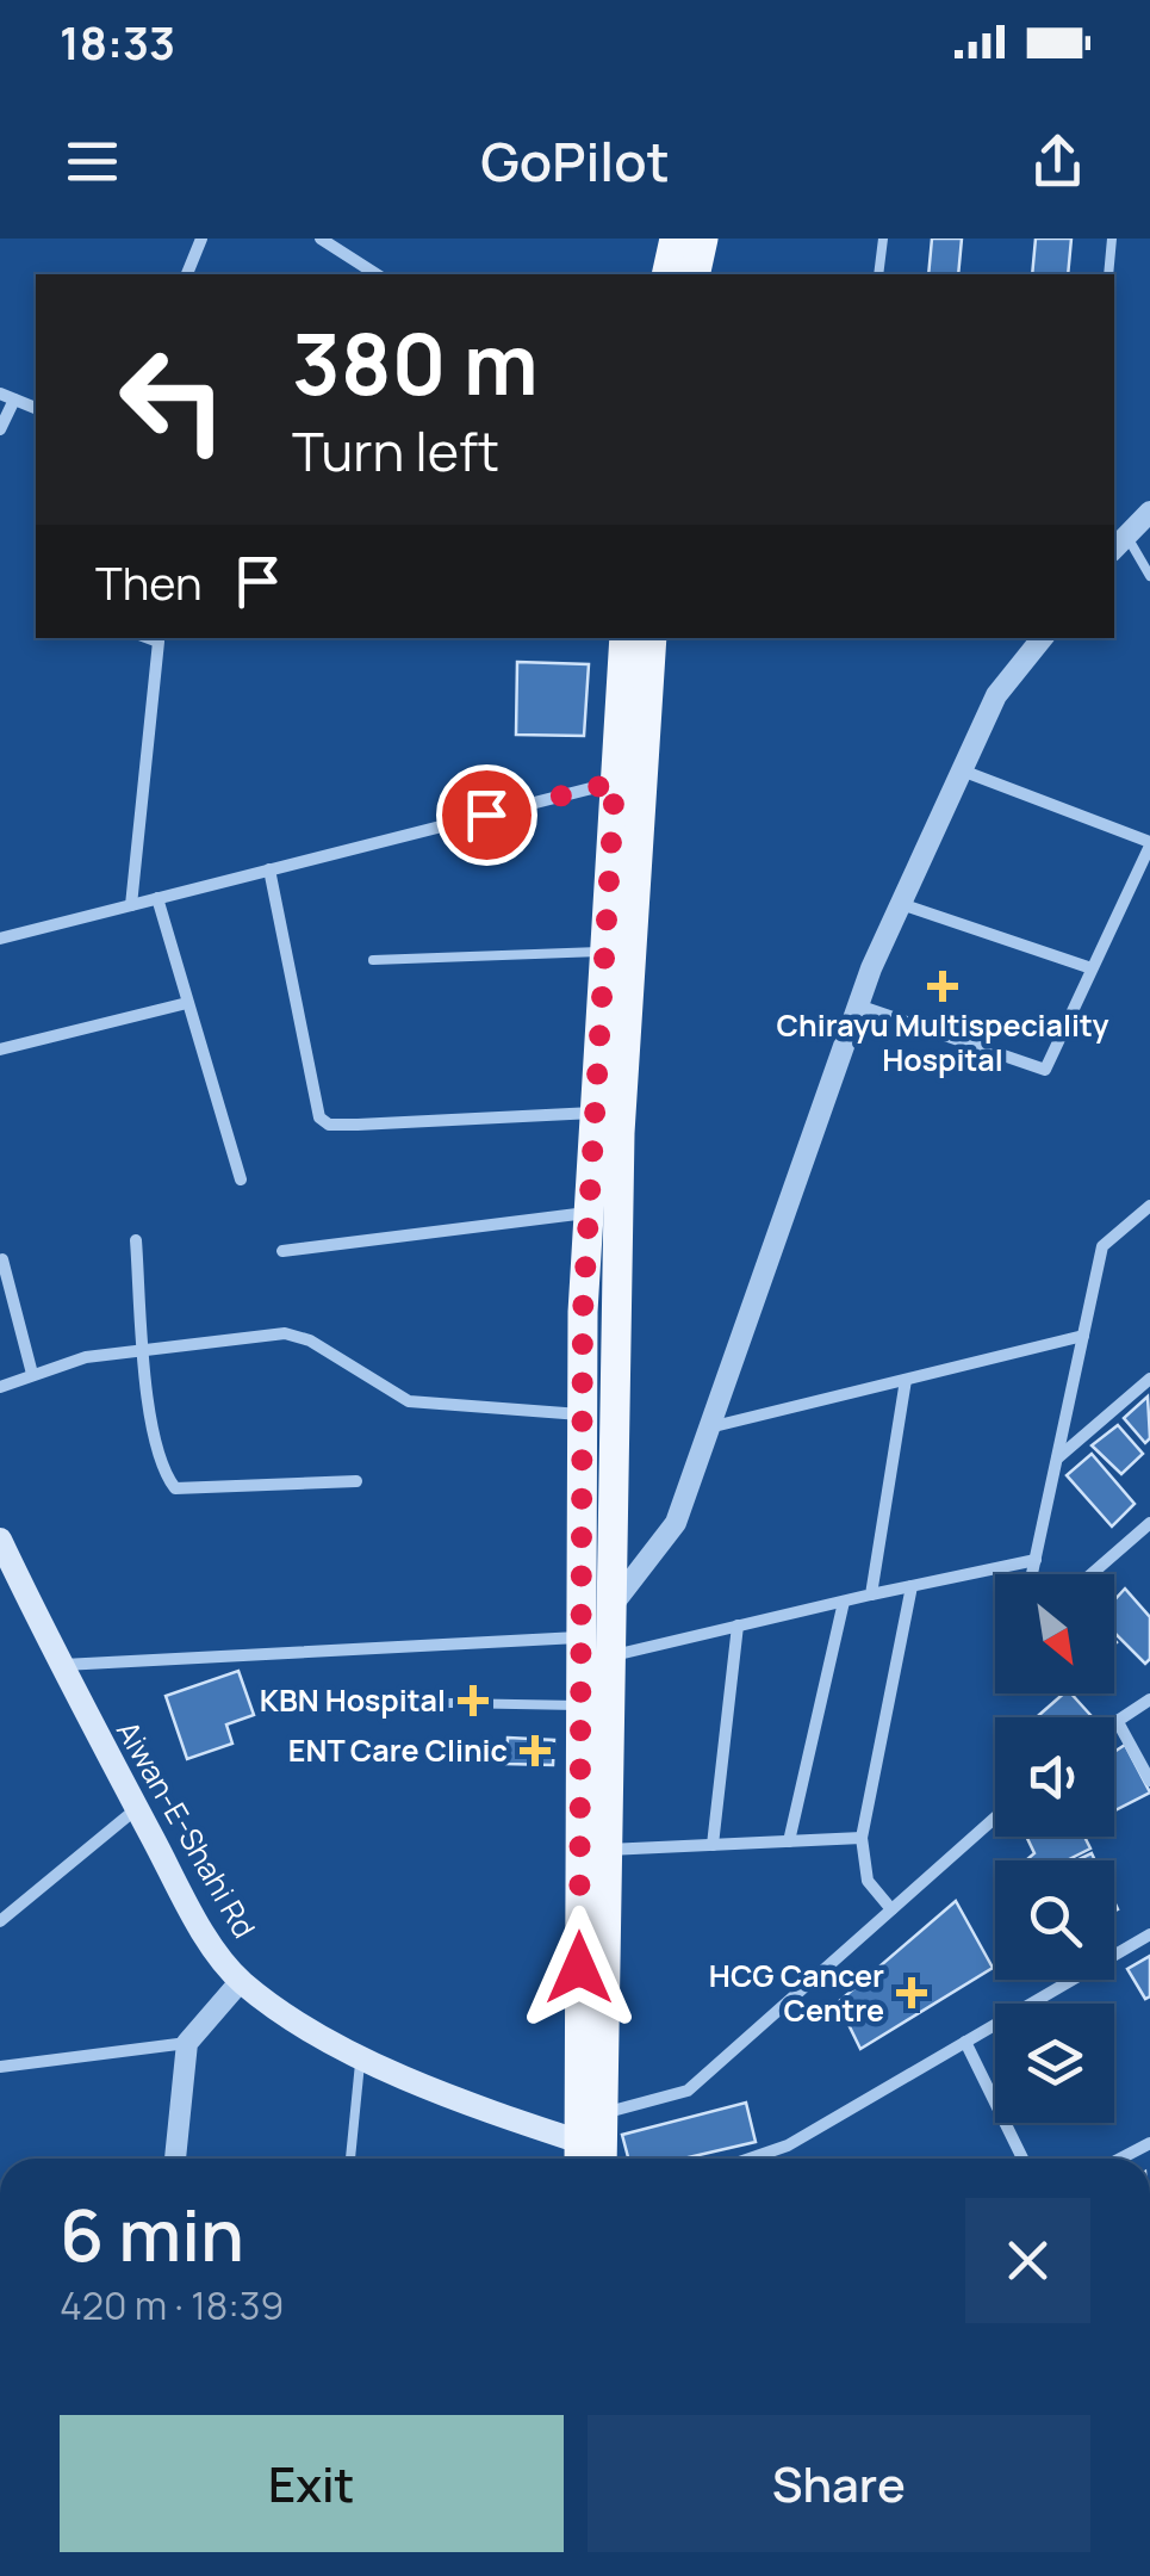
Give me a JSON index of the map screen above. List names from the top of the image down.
{
  "streets": {
    "main road": ["Aiwan-E-Shahi Rd"]
  },
  "places": {
    "health": [
      "Chirayu Multispeciality Hospital",
      "KBN Hospital",
      "ENT Care Clinic",
      "HCG Cancer Centre"
    ]
  },
  "north": "bottom right",
  "page": {
    "status": "18:33",
    "header": "GoPilot",
    "turn": ["380 m", "Turn left"],
    "then": "Then",
    "heading": ["6 min", "420 m · 18:39"],
    "buttons": ["Exit", "Share"]
  }
}
